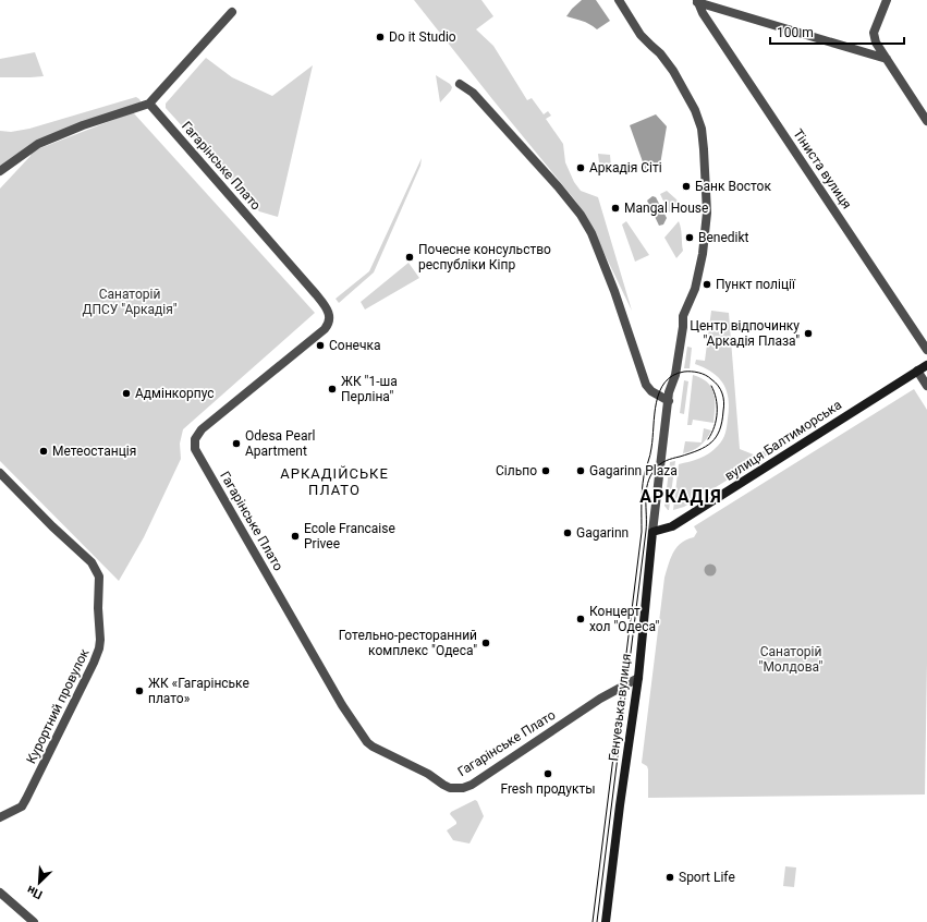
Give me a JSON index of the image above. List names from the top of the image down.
{
  "streets": {
    "main road": ["вулиця Балтиморська", "Генуезька вулиця"],
    "street": ["Гагарінське Плато", "Тіниста вулиця", "Курортний провулок"]
  },
  "crossings": [
    ["Гагарінське Плато", "Генуезька вулиця"],
    ["вулиця Балтиморська", "Генуезька вулиця"]
  ],
  "districts": ["АРКАДІЙСЬКЕ ПЛАТО", "АРКАДІЯ"],
  "parks": ["Санаторій ДПСУ \"Аркадія\"", "Санаторій \"Молдова\""],
  "places": [
    "Do it Studio",
    "Аркадія Сіті",
    "Банк Восток",
    "Mangal House",
    "Benedikt",
    "Почесне консульство республіки Кіпр",
    "Пункт поліції",
    "Центр відпочинку \"Аркадія Плаза\"",
    "Сонечка",
    "ЖК \"1-ша Перліна\"",
    "Адмінкорпус",
    "Odesa Pearl Apartment",
    "Метеостанція",
    "Сільпо",
    "Gagarinn Plaza",
    "Gagarinn",
    "Ecole Francaise Privee",
    "Концерт хол \"Одеса\"",
    "Готельно-ресторанний комплекс \"Одеса\"",
    "ЖК «Гагарінське плато»",
    "Fresh продукты",
    "Sport Life"
  ],
  "scale_bar": "100 m",
  "north": "bottom left"
}
